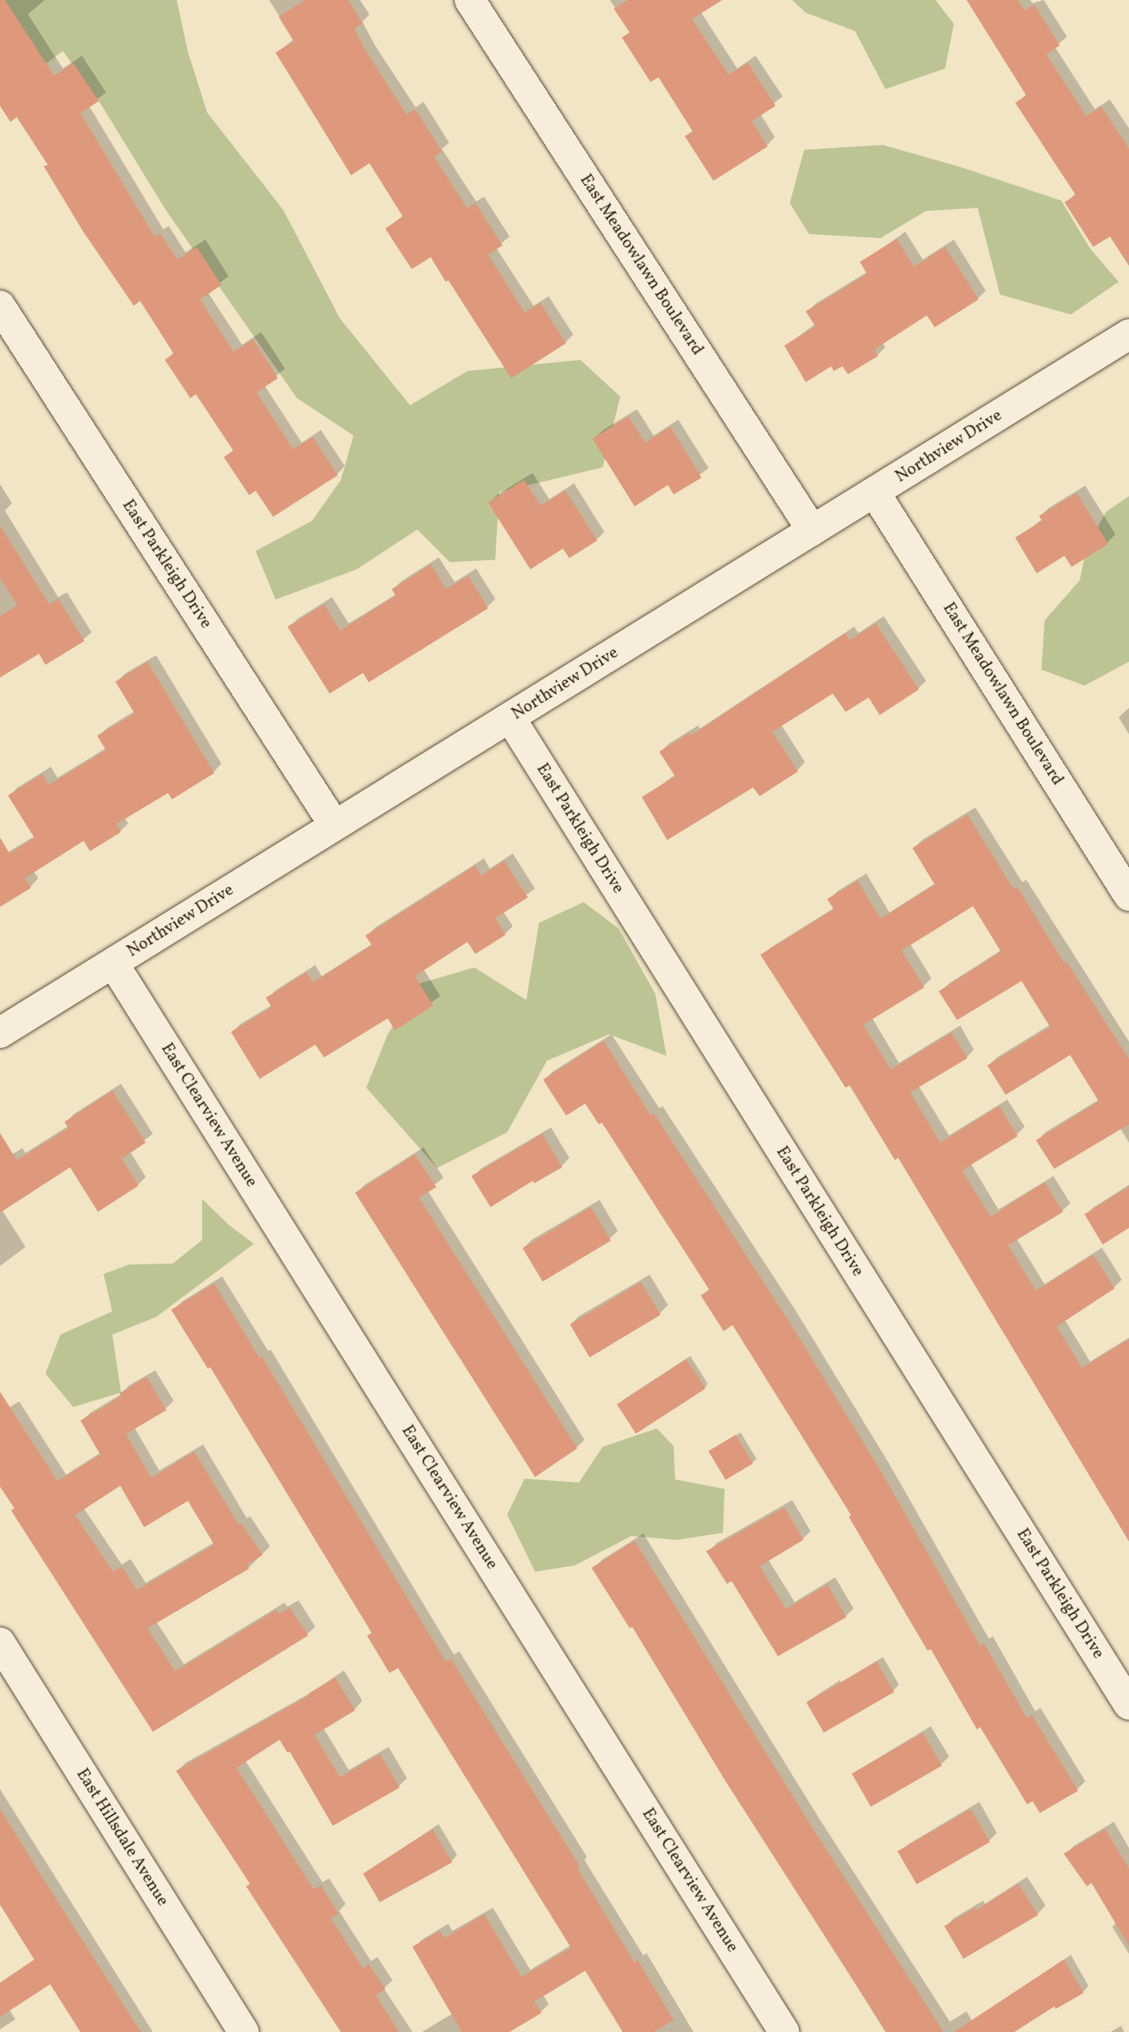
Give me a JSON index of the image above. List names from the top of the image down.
{
  "streets": {
    "street": [
      "East Meadowlawn Boulevard",
      "Northview Drive",
      "East Parkleigh Drive",
      "East Clearview Avenue",
      "East Hillsdale Avenue"
    ]
  },
  "crossings": [
    ["East Meadowlawn Boulevard", "Northview Drive"],
    ["Northview Drive", "East Parkleigh Drive"],
    ["Northview Drive", "East Clearview Avenue"]
  ]
}
